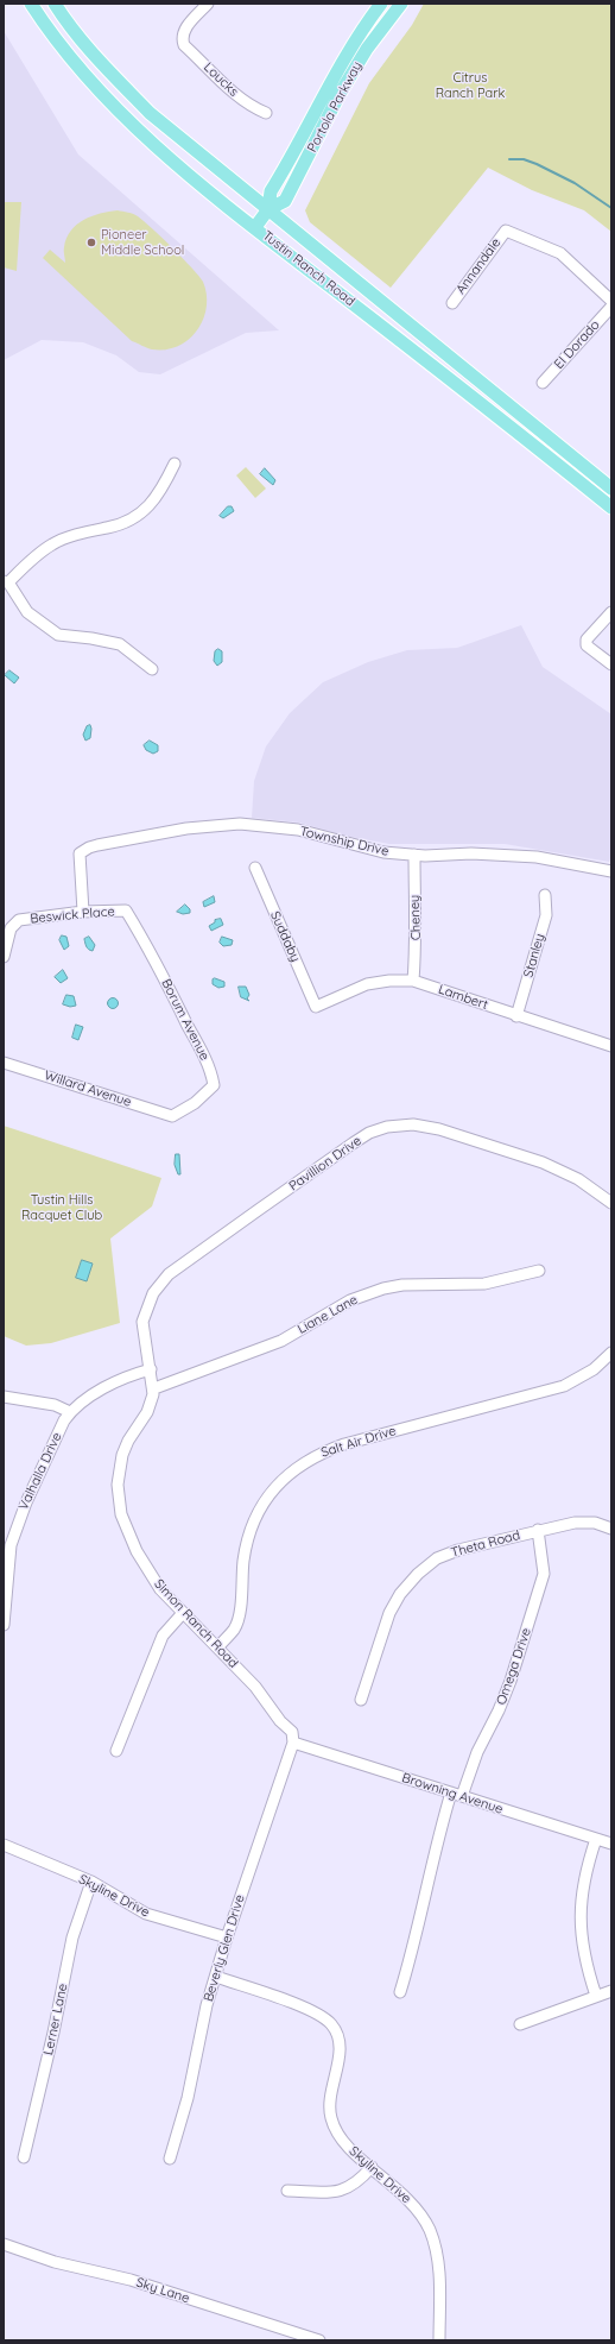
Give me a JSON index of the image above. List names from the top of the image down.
{
  "streets": {
    "main road": ["Portola Parkway", "Tustin Ranch Road"],
    "street": [
      "Loucks",
      "Annandale",
      "El Dorado",
      "Township Drive",
      "Beswick Place",
      "Cheney",
      "Suddaby",
      "Stanley",
      "Lambert",
      "Borum Avenue",
      "Willard Avenue",
      "Pavillion Drive",
      "Liane Lane",
      "Salt Air Drive",
      "Valhalla Drive",
      "Theta Road",
      "Simon Ranch Road",
      "Omega Drive",
      "Browning Avenue",
      "Skyline Drive",
      "Beverly Glen Drive",
      "Lerner Lane",
      "Sky Lane"
    ]
  },
  "crossings": [
    ["Portola Parkway", "Tustin Ranch Road"],
    ["Township Drive", "Beswick Place"],
    ["Township Drive", "Cheney"],
    ["Beswick Place", "Borum Avenue"],
    ["Cheney", "Lambert"],
    ["Suddaby", "Lambert"],
    ["Stanley", "Lambert"],
    ["Borum Avenue", "Willard Avenue"],
    ["Pavillion Drive", "Liane Lane"],
    ["Pavillion Drive", "Valhalla Drive"],
    ["Pavillion Drive", "Simon Ranch Road"],
    ["Liane Lane", "Simon Ranch Road"],
    ["Salt Air Drive", "Simon Ranch Road"],
    ["Theta Road", "Omega Drive"],
    ["Simon Ranch Road", "Browning Avenue"],
    ["Simon Ranch Road", "Beverly Glen Drive"],
    ["Omega Drive", "Browning Avenue"],
    ["Browning Avenue", "Beverly Glen Drive"],
    ["Skyline Drive", "Beverly Glen Drive"],
    ["Skyline Drive", "Lerner Lane"]
  ],
  "parks": ["Citrus Ranch Park", "Tustin Hills Racquet Club"],
  "places": ["Pioneer Middle School"]
}
